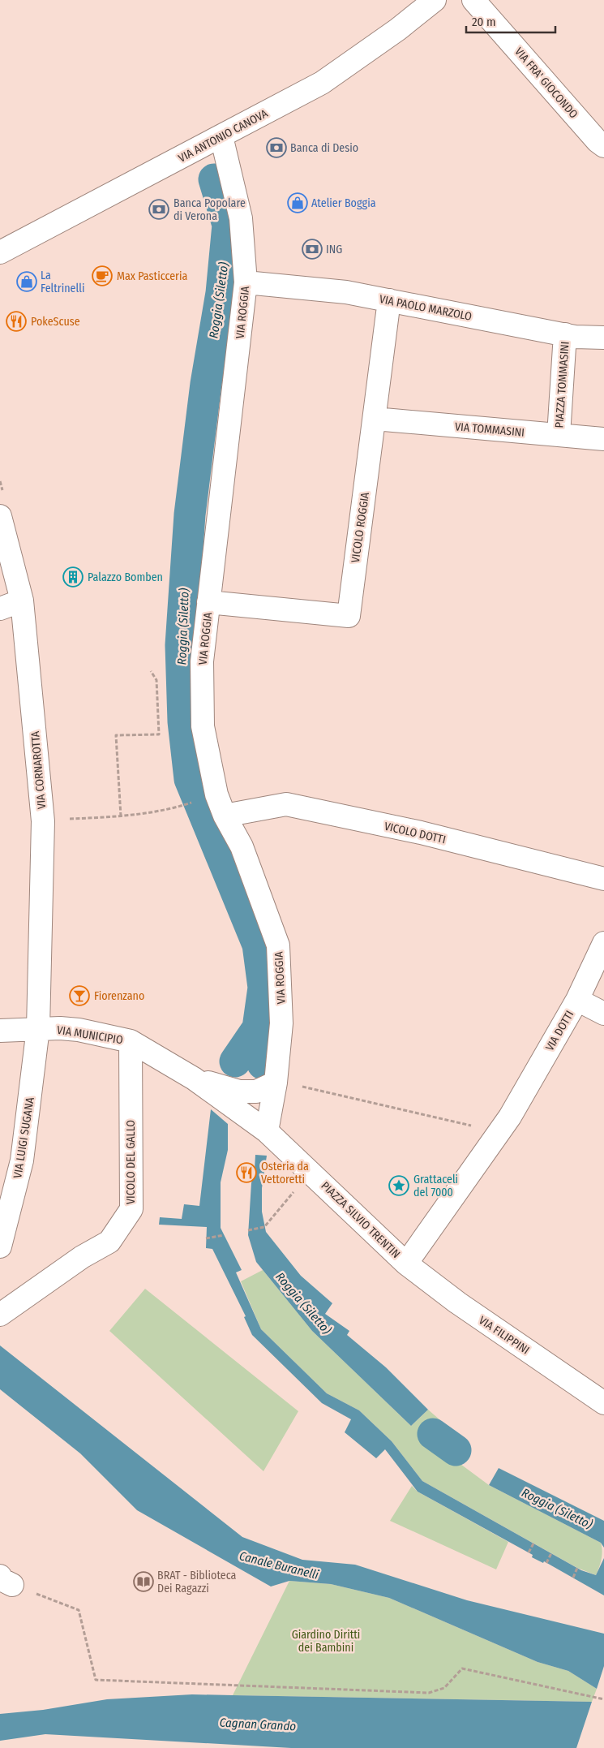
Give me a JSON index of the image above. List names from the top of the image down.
{
  "streets": {
    "street": [
      "VIA FRA' GIOCONDO",
      "VIA ANTONIO CANOVA",
      "VIA PAOLO MARZOLO",
      "VIA ROGGIA",
      "PIAZZA TOMMASINI",
      "VIA TOMMASINI",
      "VICOLO ROGGIA",
      "VIA CORNAROTTA",
      "VICOLO DOTTI",
      "VIA DOTTI",
      "VIA MUNICIPIO",
      "VIA LUIGI SUGANA",
      "VICOLO DEL GALLO",
      "PIAZZA SILVIO TRENTIN",
      "VIA FILIPPINI"
    ]
  },
  "crossings": [
    ["VIA ANTONIO CANOVA", "VIA ROGGIA"],
    ["VIA PAOLO MARZOLO", "VIA ROGGIA"],
    ["VIA PAOLO MARZOLO", "PIAZZA TOMMASINI"],
    ["VIA PAOLO MARZOLO", "VICOLO ROGGIA"],
    ["VIA ROGGIA", "VICOLO ROGGIA"],
    ["VIA ROGGIA", "VICOLO DOTTI"],
    ["VIA ROGGIA", "PIAZZA SILVIO TRENTIN"],
    ["PIAZZA TOMMASINI", "VIA TOMMASINI"],
    ["VIA TOMMASINI", "VICOLO ROGGIA"],
    ["VIA CORNAROTTA", "VIA MUNICIPIO"],
    ["VIA CORNAROTTA", "VIA LUIGI SUGANA"],
    ["VIA DOTTI", "PIAZZA SILVIO TRENTIN"],
    ["VIA MUNICIPIO", "VIA LUIGI SUGANA"],
    ["VIA MUNICIPIO", "VICOLO DEL GALLO"],
    ["VIA MUNICIPIO", "PIAZZA SILVIO TRENTIN"],
    ["PIAZZA SILVIO TRENTIN", "VIA FILIPPINI"]
  ],
  "water": ["Roggia (Siletto)", "Canale Buranelli", "Cagnan Grando"],
  "parks": ["Giardino Diritti dei Bambini"],
  "places": {
    "bank": ["Banca di Desio", "Banca Popolare di Verona", "ING"],
    "shop": ["Atelier Boggia", "La Feltrinelli"],
    "cafe": ["Max Pasticceria"],
    "restaurant": ["PokeScuse", "Osteria da Vettoretti"],
    "building": ["Palazzo Bomben"],
    "bar": ["Fiorenzano"],
    "place": ["Grattaceli del 7000"],
    "library": ["BRAT - Biblioteca Dei Ragazzi"]
  },
  "scale_bar": "20 m"
}
